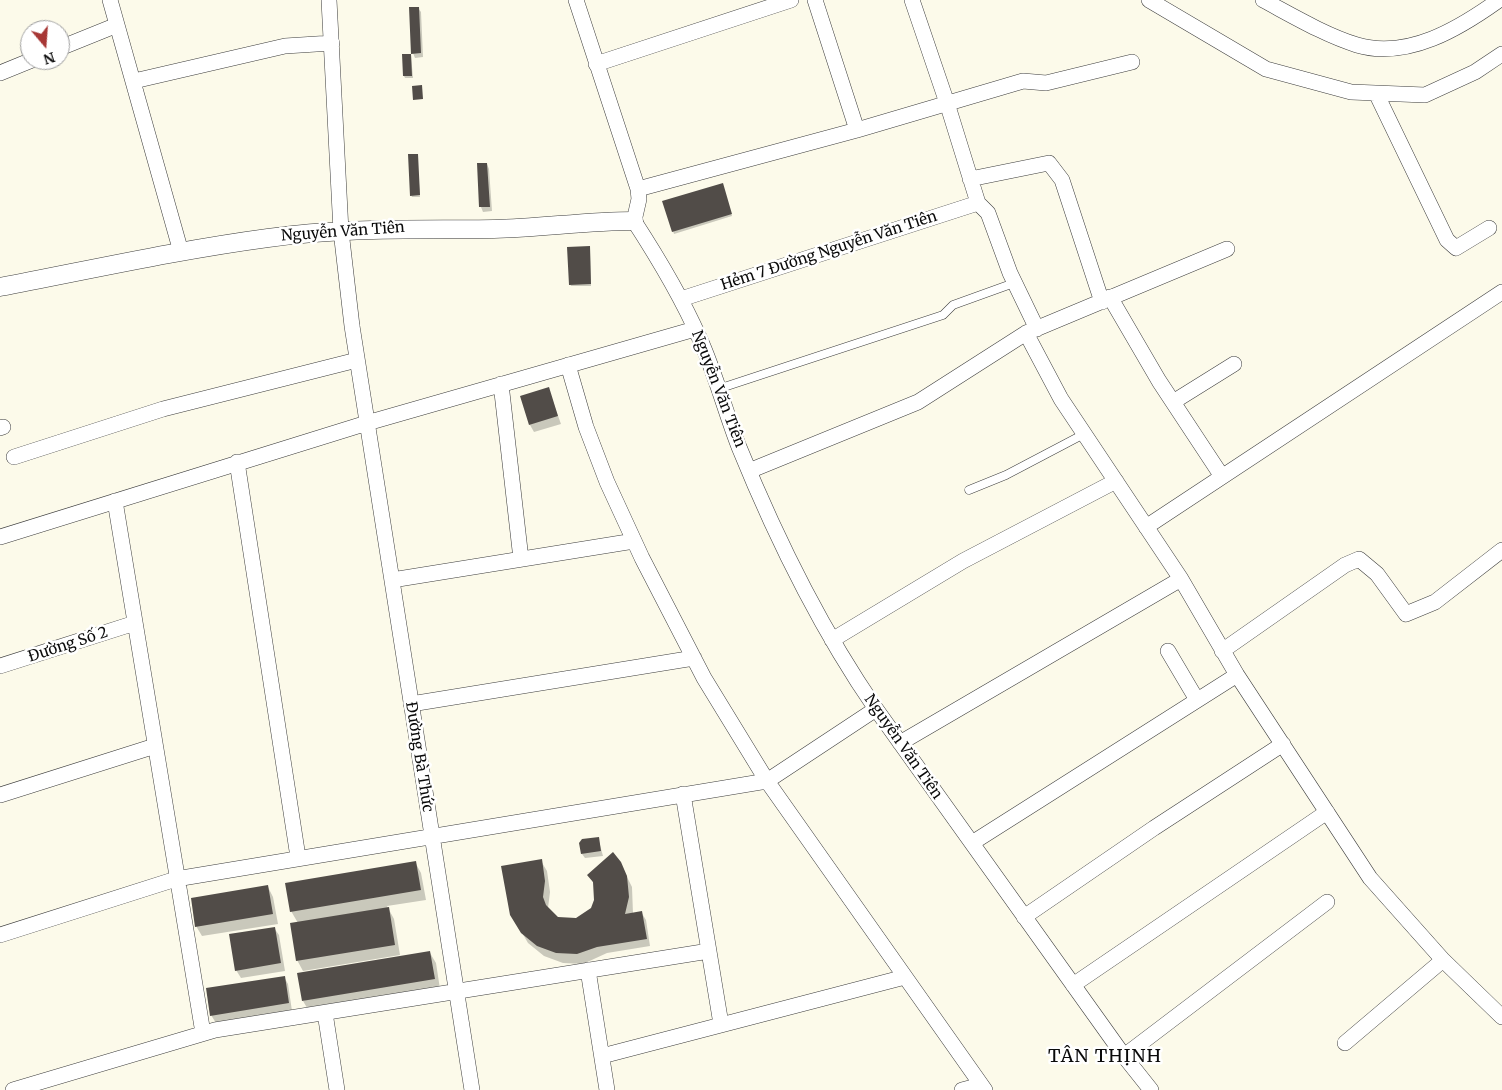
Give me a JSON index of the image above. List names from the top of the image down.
{
  "streets": {
    "street": [
      "Nguyễn Văn Tiên",
      "Hẻm 7 Đường Nguyễn Văn Tiên",
      "Đường Số 2",
      "Đường Bà Thức"
    ]
  },
  "crossings": [
    ["Nguyễn Văn Tiên", "Hẻm 7 Đường Nguyễn Văn Tiên"],
    ["Nguyễn Văn Tiên", "Đường Bà Thức"]
  ],
  "districts": ["TÂN THỊNH"],
  "north": "bottom"
}
